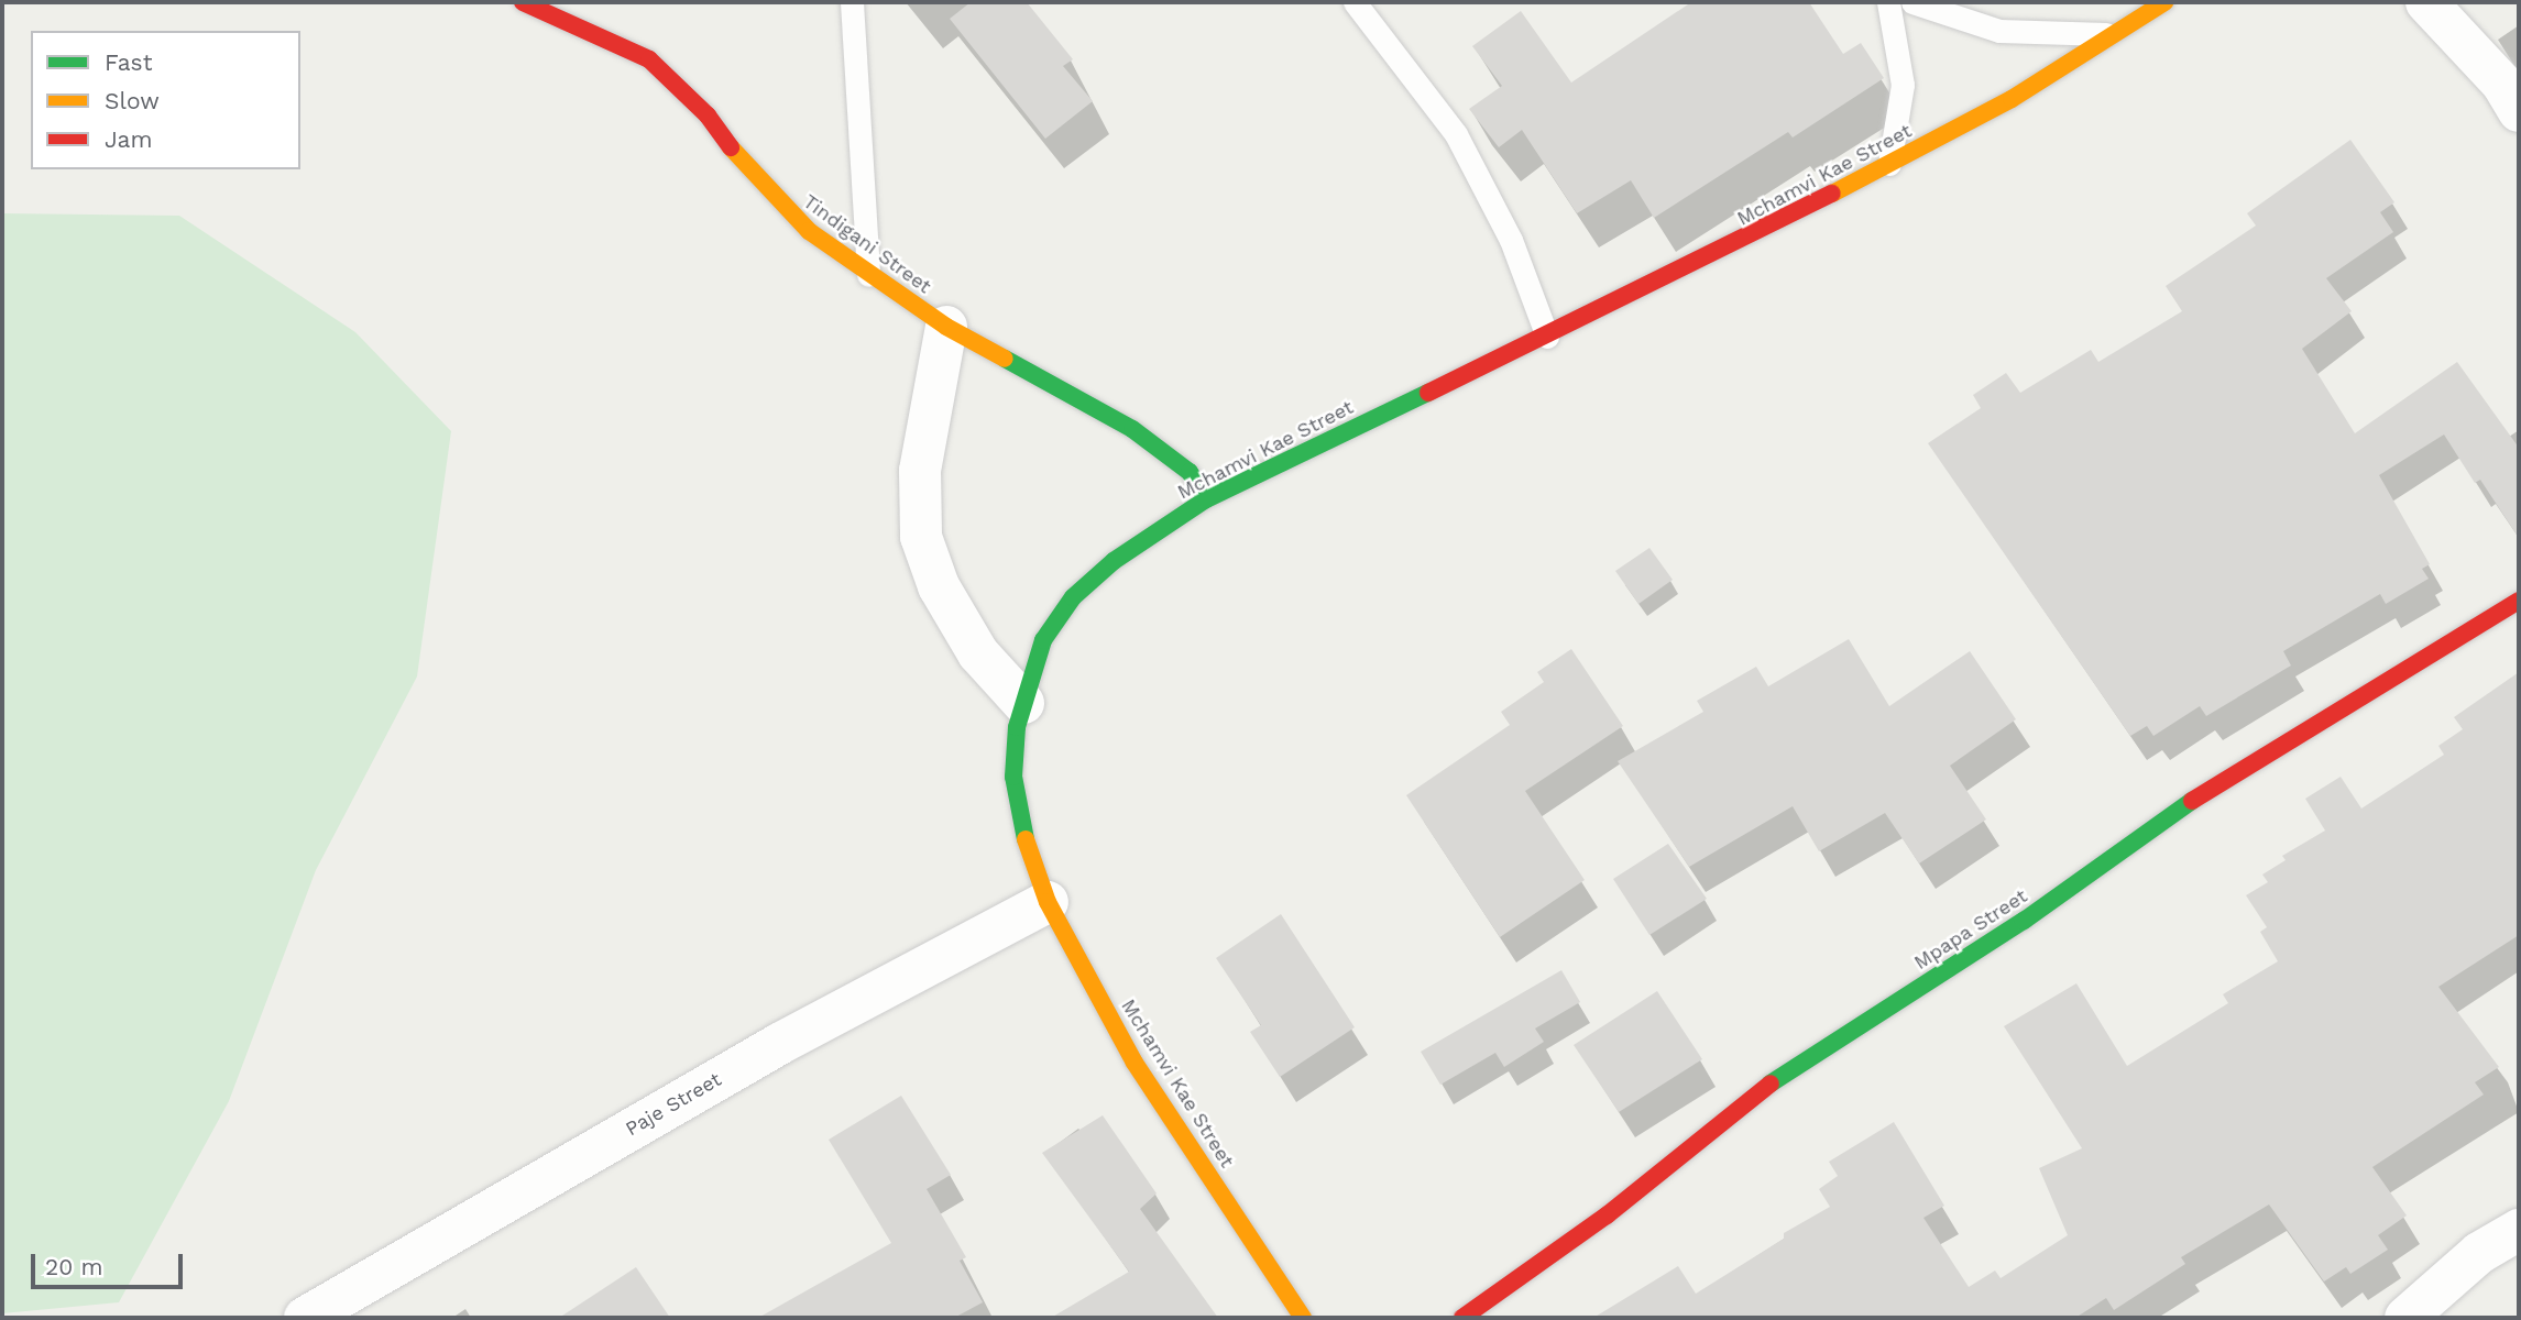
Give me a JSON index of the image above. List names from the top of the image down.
{
  "streets": {
    "street": [
      "Mchamvi Kae Street",
      "Tindigani Street",
      "Mpapa Street",
      "Paje Street"
    ]
  },
  "crossings": [
    ["Mchamvi Kae Street", "Tindigani Street"],
    ["Mchamvi Kae Street", "Paje Street"]
  ],
  "legend": ["Fast", "Slow", "Jam"],
  "scale_bar": "20 m"
}
